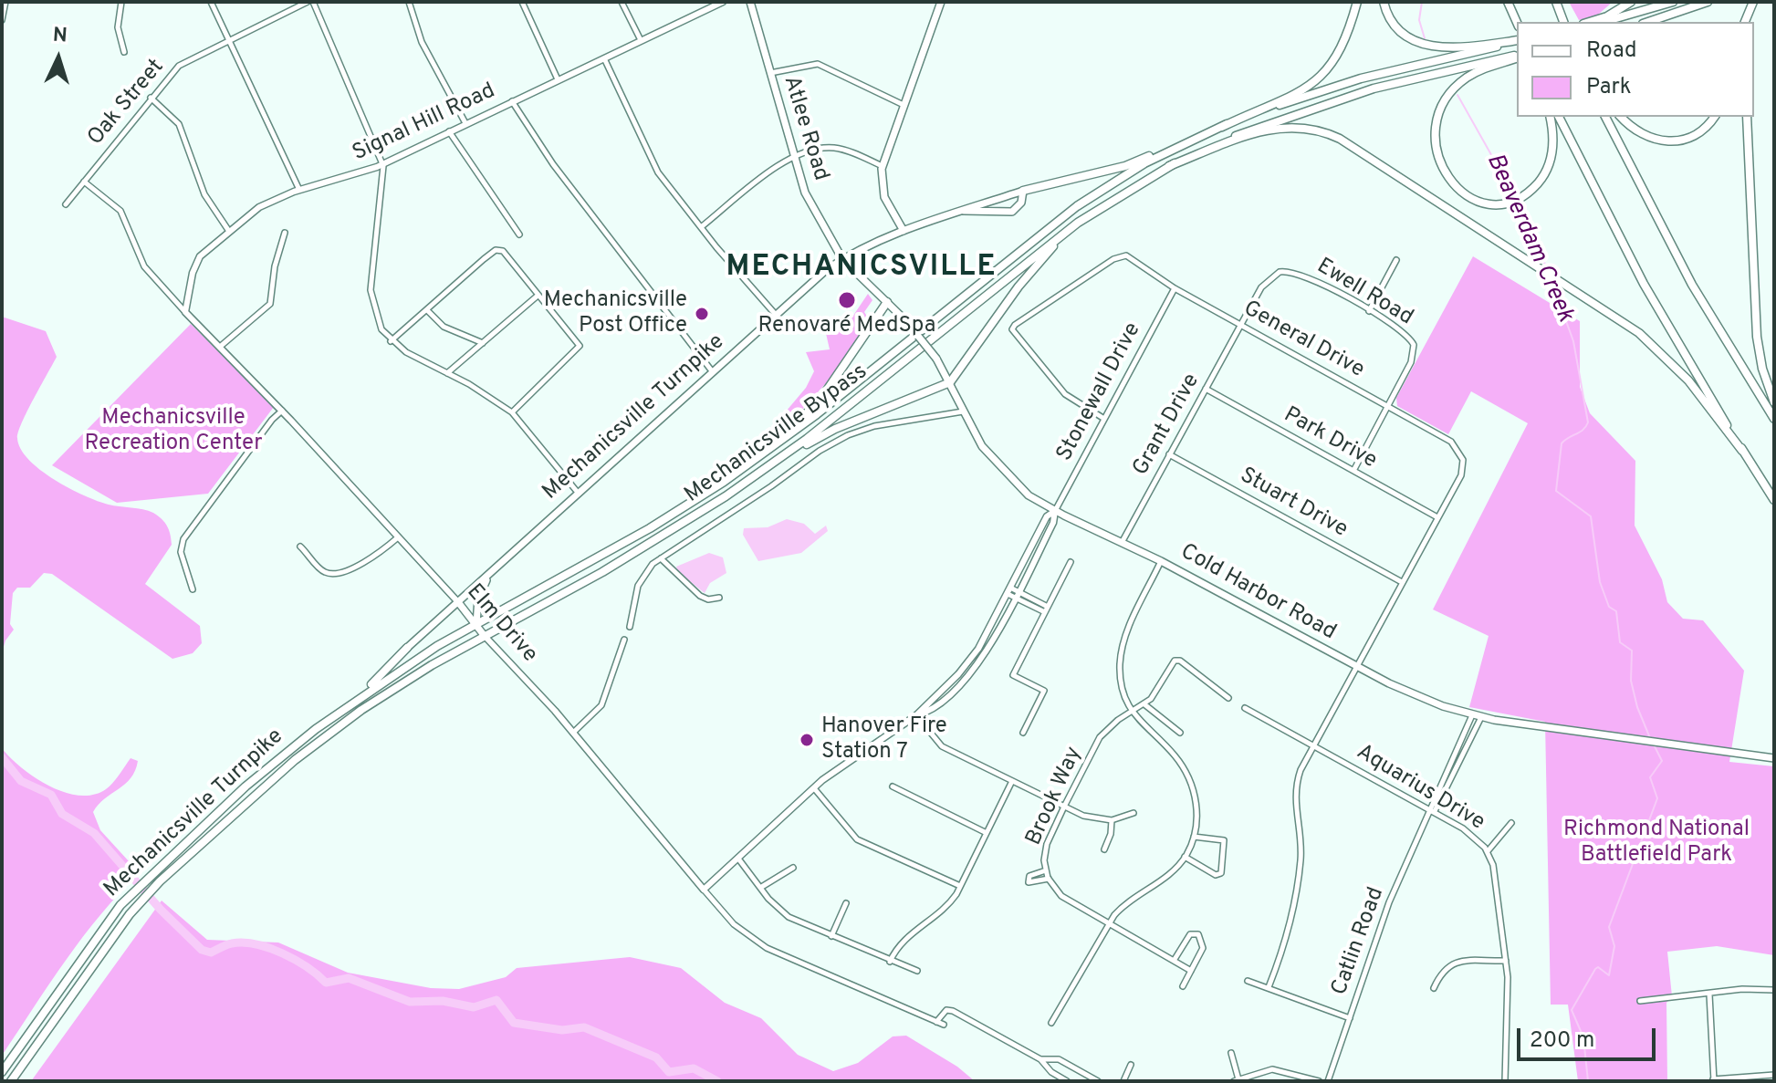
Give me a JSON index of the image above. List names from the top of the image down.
{
  "streets": {
    "highway": ["Mechanicsville Turnpike", "Mechanicsville Bypass"],
    "main road": ["Atlee Road", "Cold Harbor Road", "Elm Drive"],
    "street": [
      "Oak Street",
      "Signal Hill Road",
      "Ewell Road",
      "General Drive",
      "Stonewall Drive",
      "Grant Drive",
      "Park Drive",
      "Stuart Drive",
      "Aquarius Drive",
      "Brook Way",
      "Catlin Road"
    ]
  },
  "crossings": [
    ["Oak Street", "Elm Drive"],
    ["Signal Hill Road", "Elm Drive"],
    ["Atlee Road", "Mechanicsville Turnpike"],
    ["Atlee Road", "Cold Harbor Road"],
    ["Ewell Road", "General Drive"],
    ["Ewell Road", "Grant Drive"],
    ["General Drive", "Stonewall Drive"],
    ["General Drive", "Grant Drive"],
    ["General Drive", "Park Drive"],
    ["Stonewall Drive", "Cold Harbor Road"],
    ["Mechanicsville Turnpike", "Mechanicsville Bypass"],
    ["Mechanicsville Turnpike", "Cold Harbor Road"],
    ["Mechanicsville Turnpike", "Elm Drive"],
    ["Grant Drive", "Park Drive"],
    ["Grant Drive", "Stuart Drive"],
    ["Grant Drive", "Cold Harbor Road"],
    ["Mechanicsville Bypass", "Elm Drive"],
    ["Cold Harbor Road", "Catlin Road"],
    ["Aquarius Drive", "Catlin Road"]
  ],
  "districts": ["MECHANICSVILLE"],
  "water": ["Beaverdam Creek"],
  "parks": ["Mechanicsville Recreation Center", "Richmond National Battlefield Park"],
  "places": ["Renovaré MedSpa", "Mechanicsville Post Office", "Hanover Fire Station 7"],
  "legend": ["Road", "Park"],
  "scale_bar": "200 m",
  "north": "top"
}
